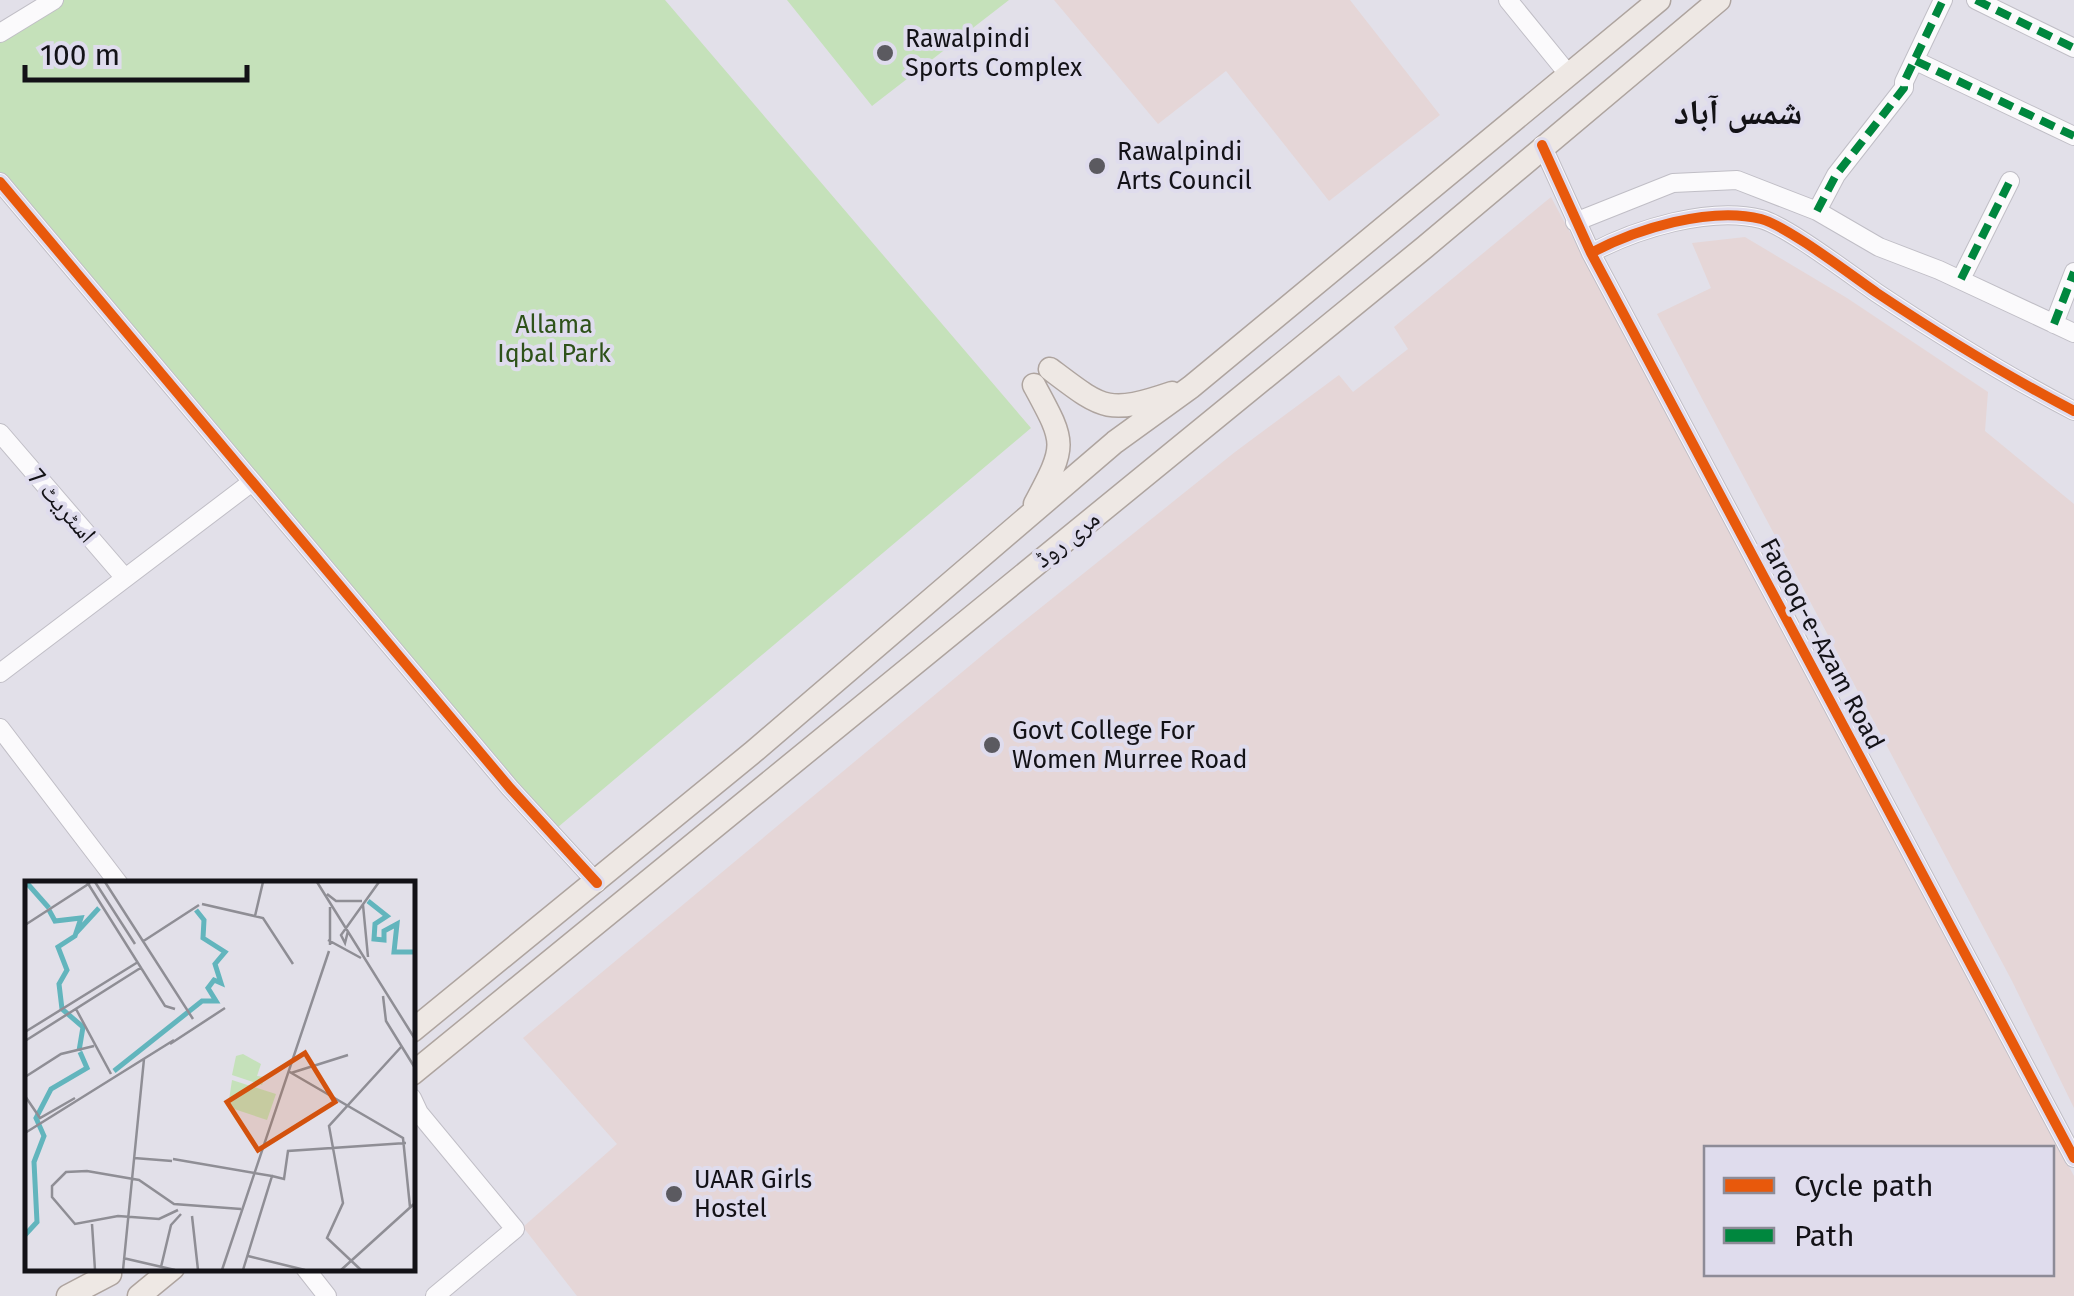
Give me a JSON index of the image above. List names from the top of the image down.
{
  "streets": {
    "main road": ["مری روڈ"],
    "street": ["اسٹریٹ 7", "Farooq-e-Azam Road"]
  },
  "crossings": [
    ["مری روڈ", "Farooq-e-Azam Road"]
  ],
  "districts": ["شمس آباد"],
  "parks": ["Allama Iqbal Park"],
  "places": [
    "Rawalpindi Sports Complex",
    "Rawalpindi Arts Council",
    "Govt College For Women Murree Road",
    "UAAR Girls Hostel"
  ],
  "legend": ["Cycle path", "Path"],
  "scale_bar": "100 m"
}
